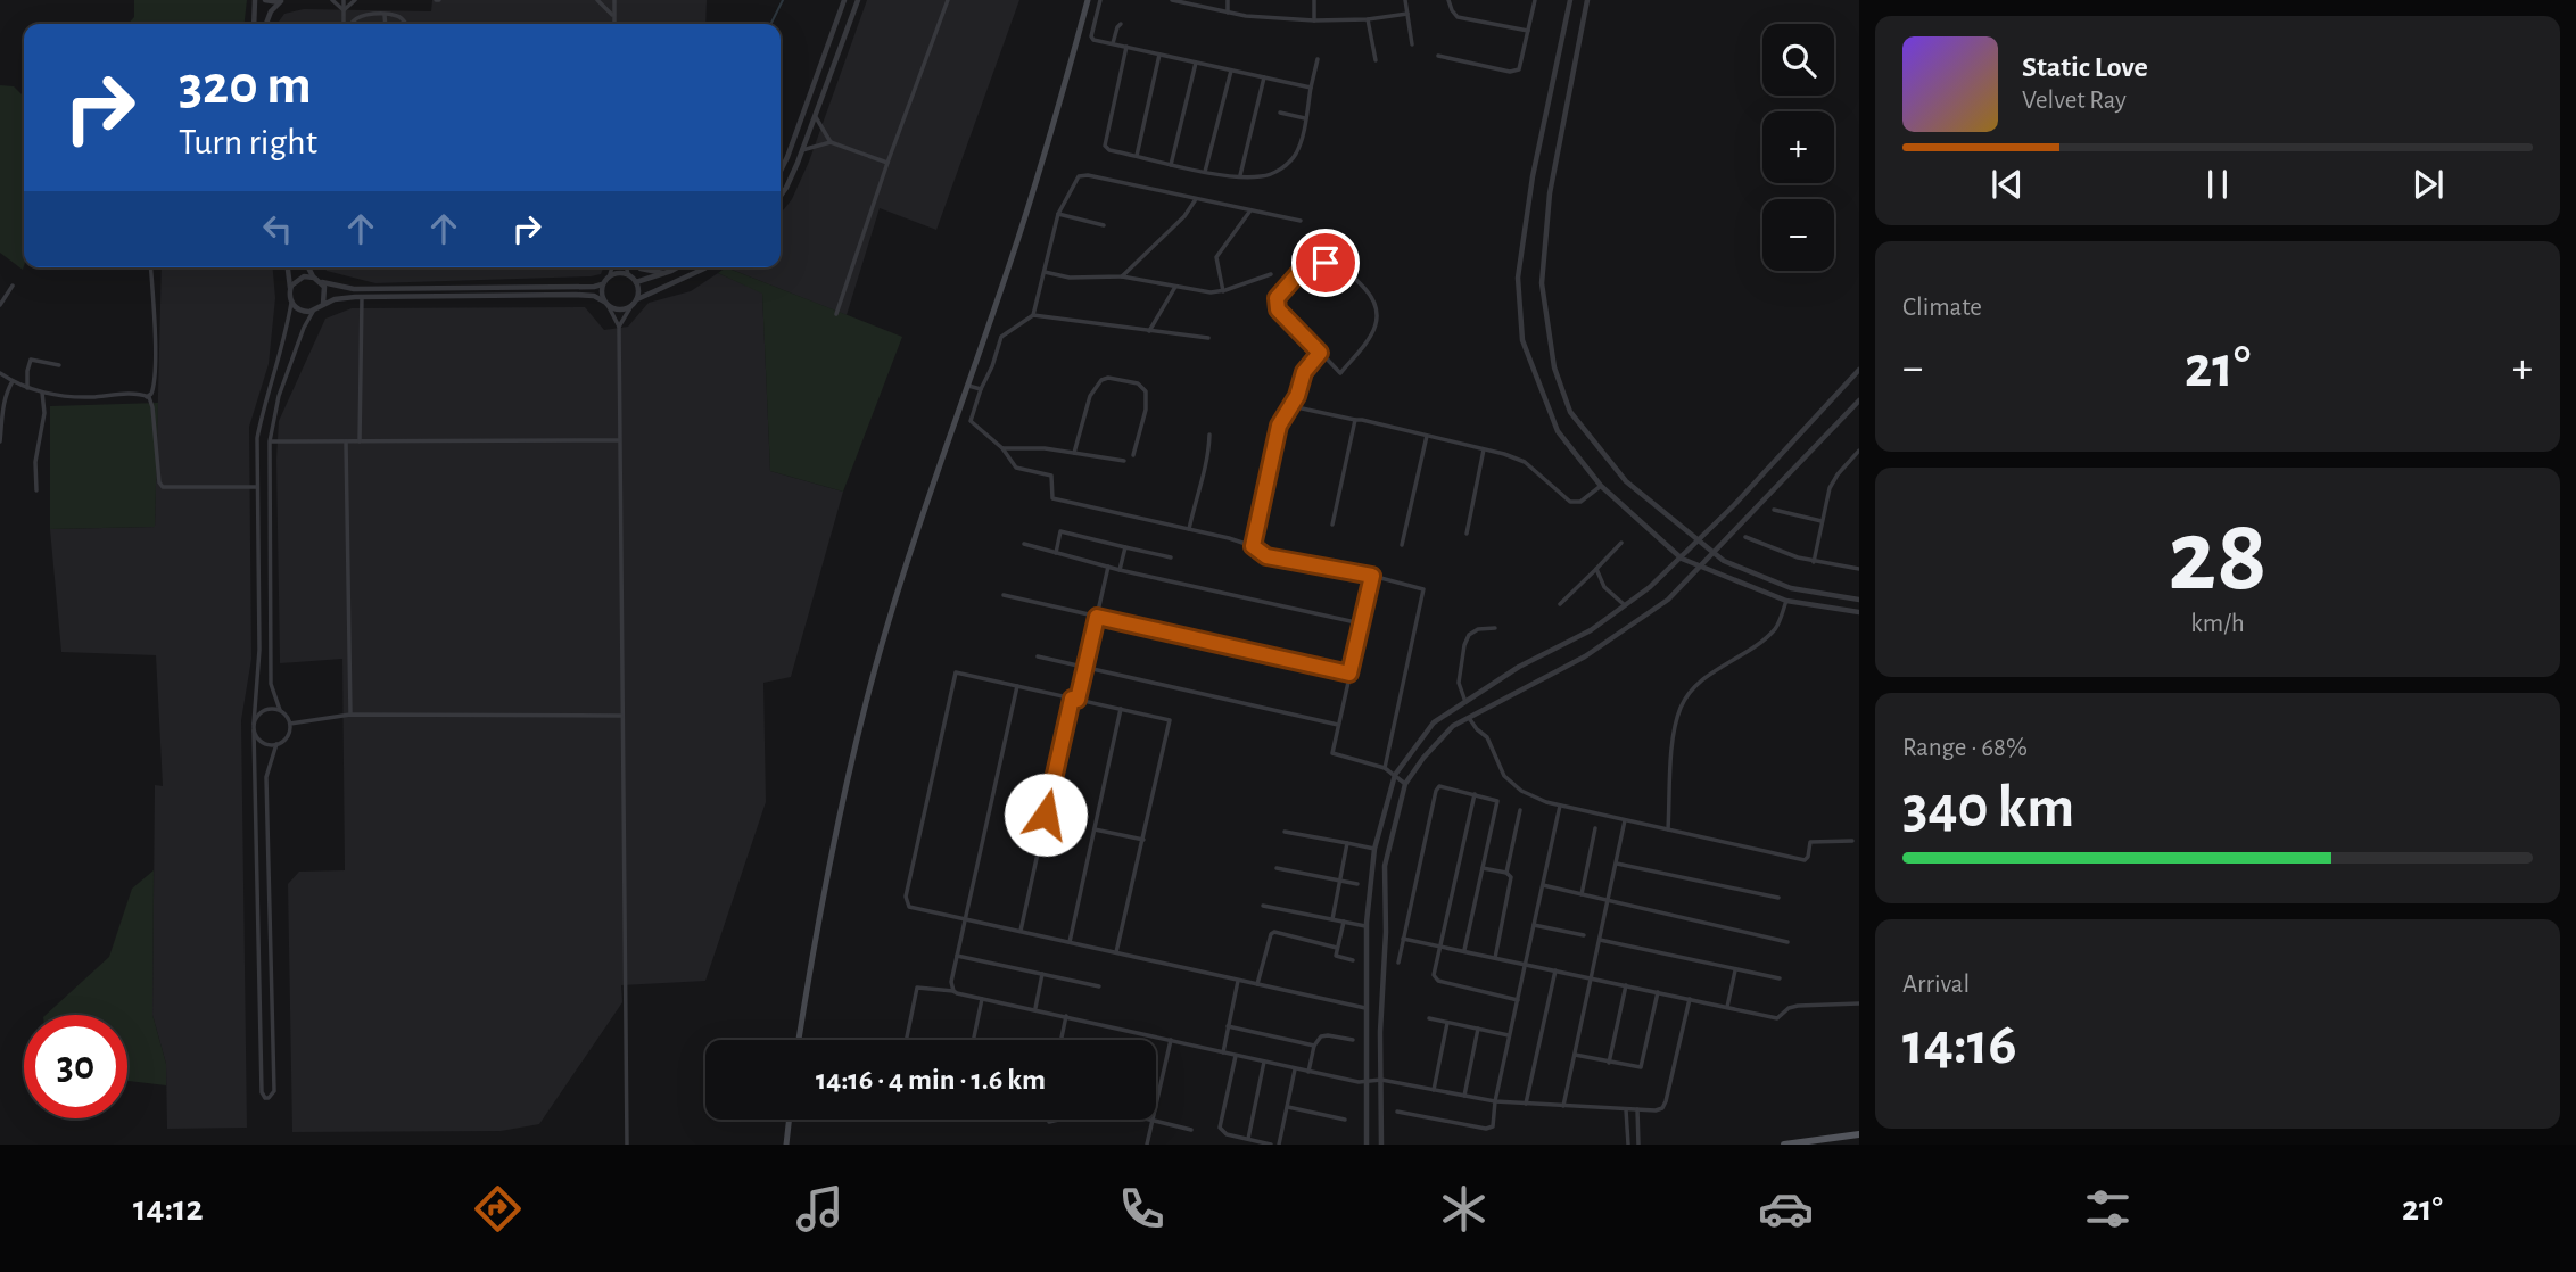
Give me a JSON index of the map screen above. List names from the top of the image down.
{
  "page": {
    "map_buttons": ["+", "−"],
    "turn": ["320 m", "Turn right"],
    "song": ["Static Love", "Velvet Ray"],
    "tile": [
      "Climate",
      ["28", "km/h"],
      ["Range · 68%", "340 km"],
      ["Arrival", "14:16"]
    ],
    "heat": ["−", "21°", "+"],
    "limit": "30",
    "trip": "14:16 · 4 min · 1.6 km",
    "tabs": ["14:12", "21°"]
  }
}
